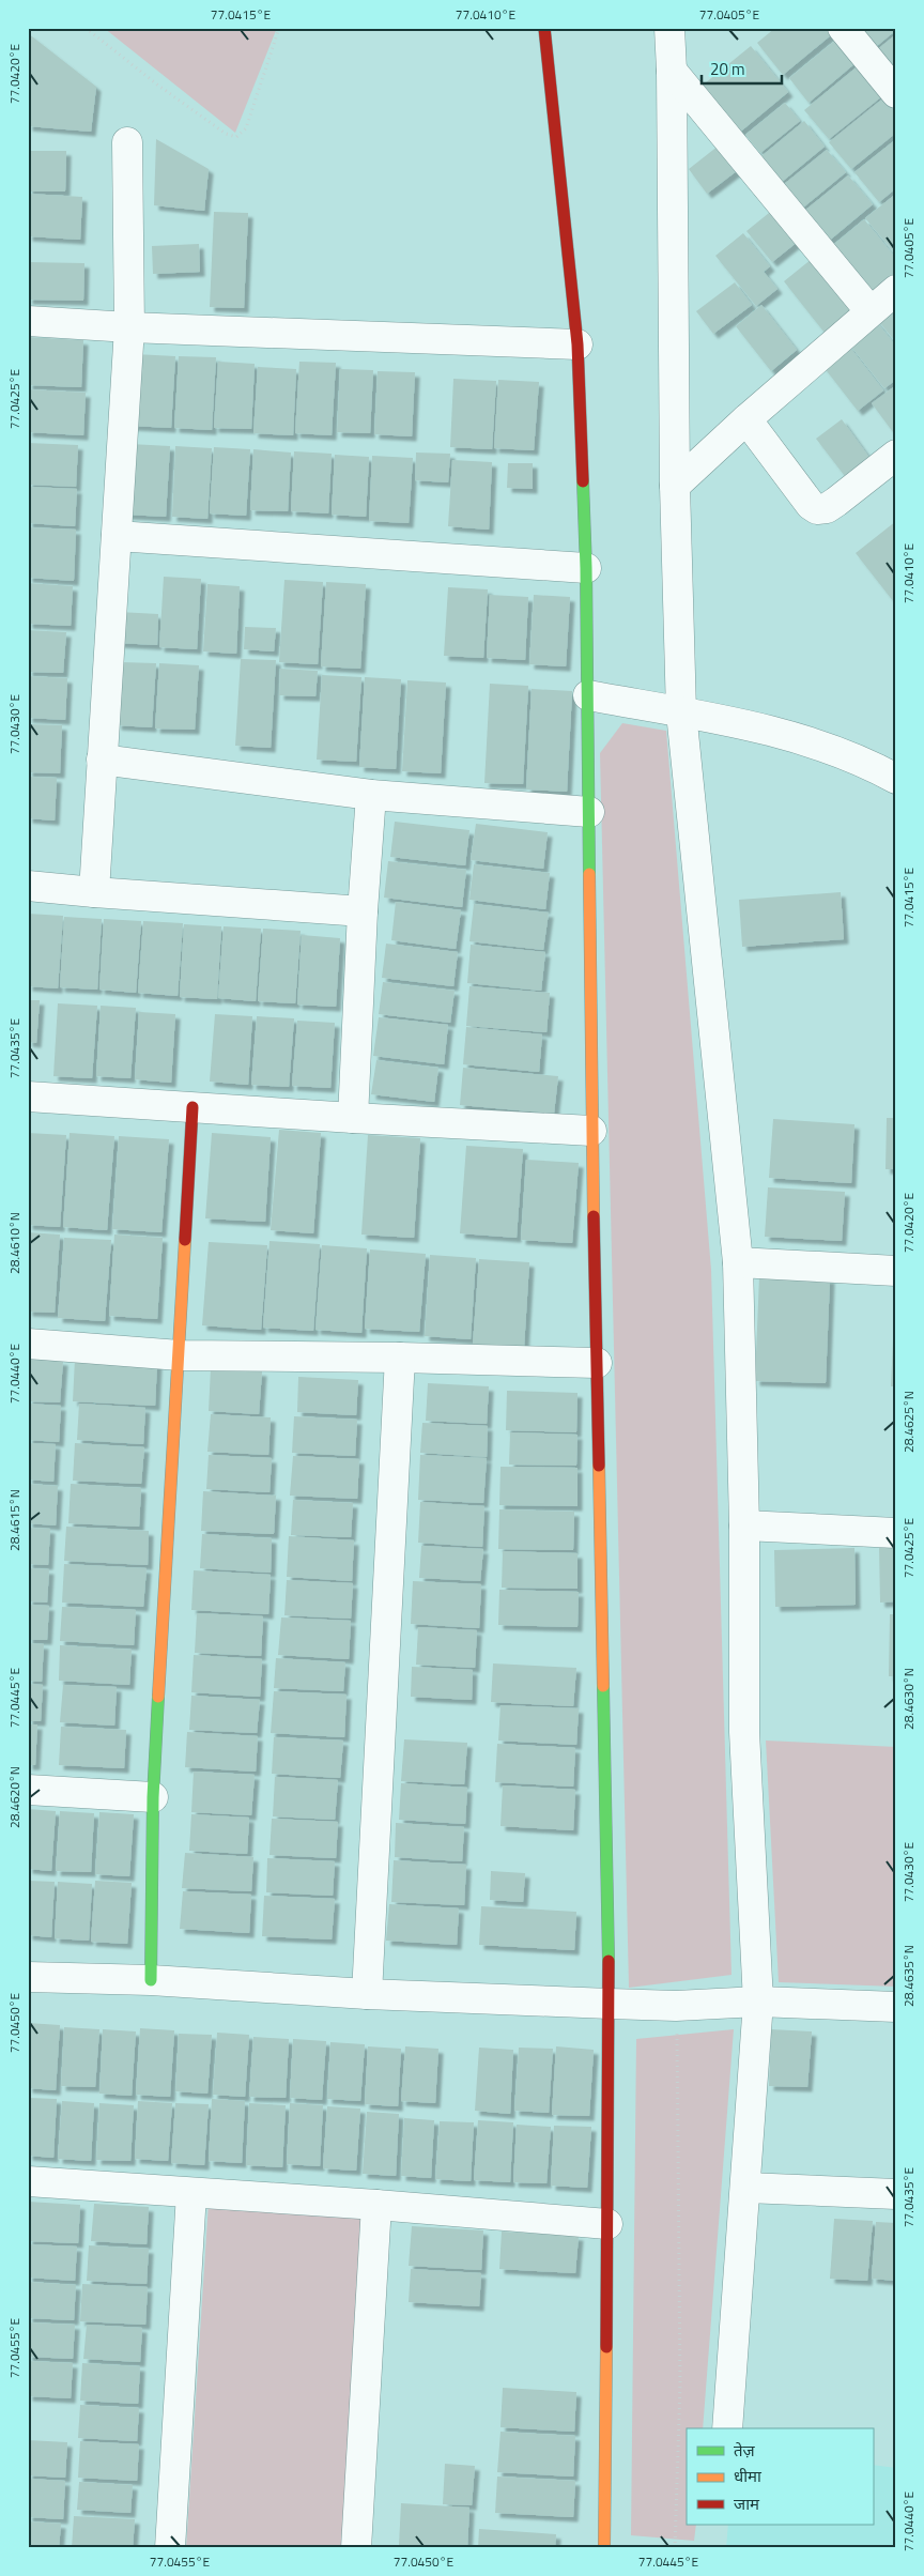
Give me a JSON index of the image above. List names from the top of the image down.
{
  "legend": ["तेज़", "धीमा", "जाम"],
  "scale_bar": "20 m",
  "coordinates": [
    "77.0415°E",
    "77.0410°E",
    "77.0405°E",
    "77.0420°E",
    "77.0425°E",
    "77.0430°E",
    "77.0435°E",
    "28.4610°N",
    "77.0440°E",
    "28.4625°N",
    "28.4615°N",
    "77.0445°E",
    "28.4630°N",
    "28.4620°N",
    "28.4635°N",
    "77.0450°E",
    "77.0455°E"
  ]
}
